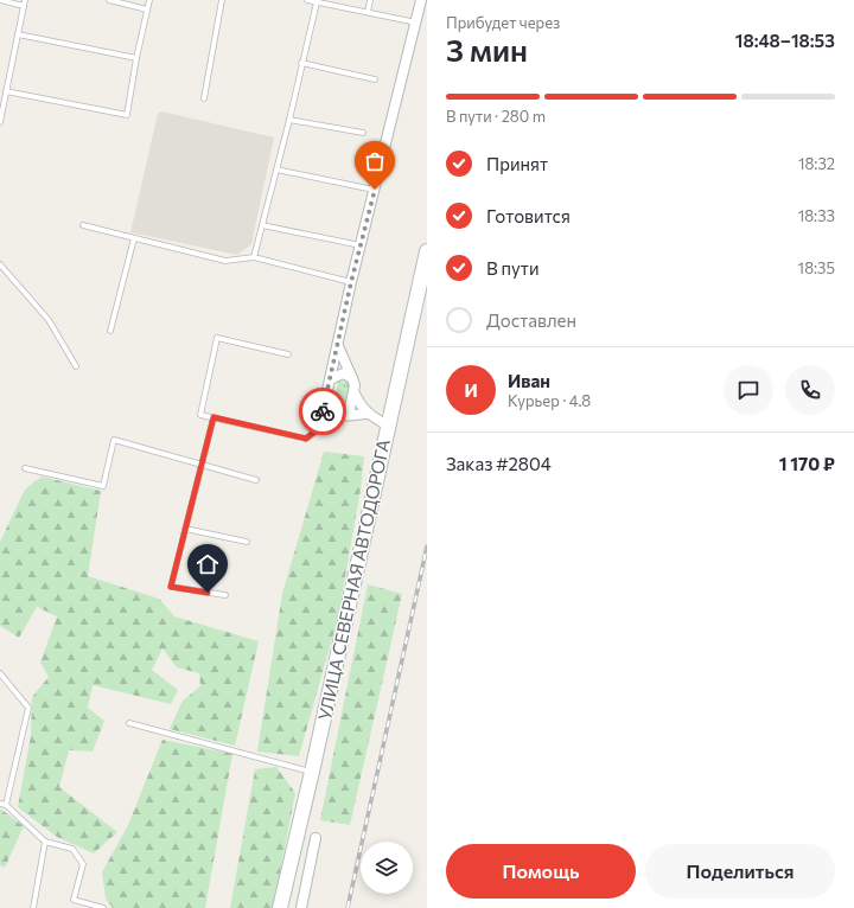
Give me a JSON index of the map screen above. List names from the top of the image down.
{
  "streets": {
    "main road": ["УЛИЦА СЕВЕРНАЯ АВТОДОРОГА"]
  },
  "page": {
    "heading": ["3 мин", "Прибудет через", "18:48–18:53"],
    "panel": [
      "Иван",
      "Курьер · 4.8",
      "Заказ #2804",
      "1 170 ₽"
    ],
    "bar": "В пути · 280 m",
    "list": [
      ["Принят", "18:32"],
      ["Готовится", "18:33"],
      ["В пути", "18:35"],
      "Доставлен"
    ],
    "round": "И",
    "buttons": ["Помощь", "Поделиться"]
  }
}
